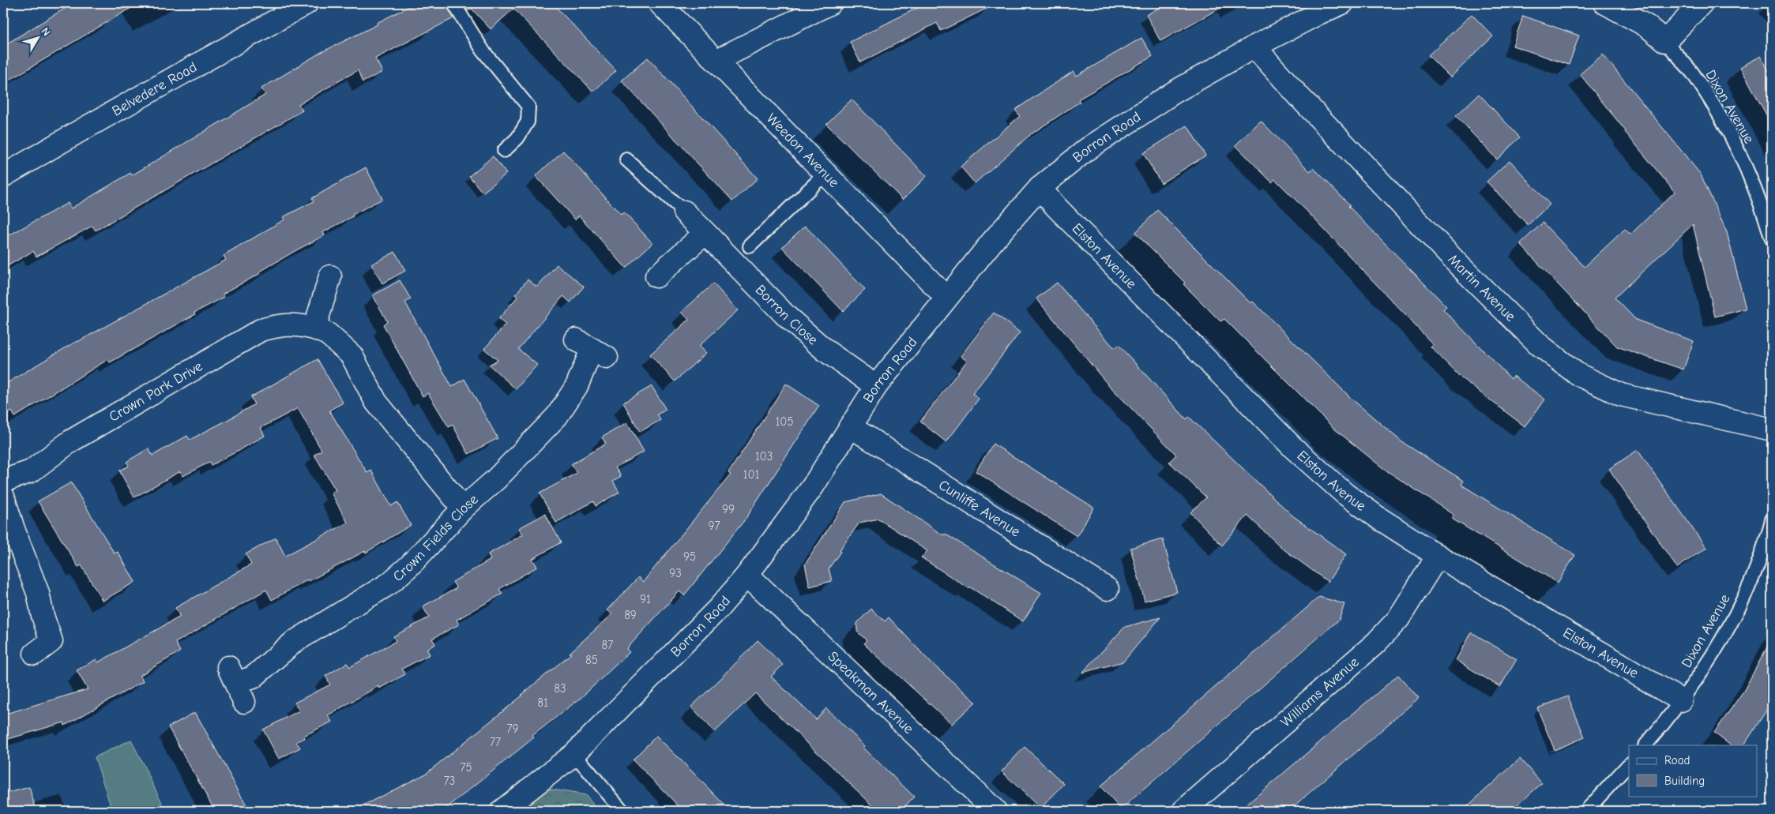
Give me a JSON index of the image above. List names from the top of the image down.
{
  "streets": {
    "street": [
      "Belvedere Road",
      "Borron Road",
      "Weedon Avenue",
      "Elston Avenue",
      "Martin Avenue",
      "Borron Close",
      "Crown Park Drive",
      "Cunliffe Avenue",
      "Crown Fields Close",
      "Williams Avenue",
      "Speakman Avenue"
    ],
    "lane": ["Dixon Avenue"]
  },
  "crossings": [
    ["Dixon Avenue", "Elston Avenue"],
    ["Borron Road", "Weedon Avenue"],
    ["Borron Road", "Elston Avenue"],
    ["Borron Road", "Martin Avenue"],
    ["Borron Road", "Borron Close"],
    ["Borron Road", "Cunliffe Avenue"],
    ["Borron Road", "Speakman Avenue"],
    ["Elston Avenue", "Williams Avenue"],
    ["Crown Park Drive", "Crown Fields Close"]
  ],
  "house_numbers": [
    "105",
    "103",
    "101",
    "99",
    "97",
    "95",
    "93",
    "91",
    "89",
    "87",
    "85",
    "83",
    "81",
    "79",
    "77",
    "75",
    "73"
  ],
  "legend": ["Road", "Building"],
  "north": "top right"
}
